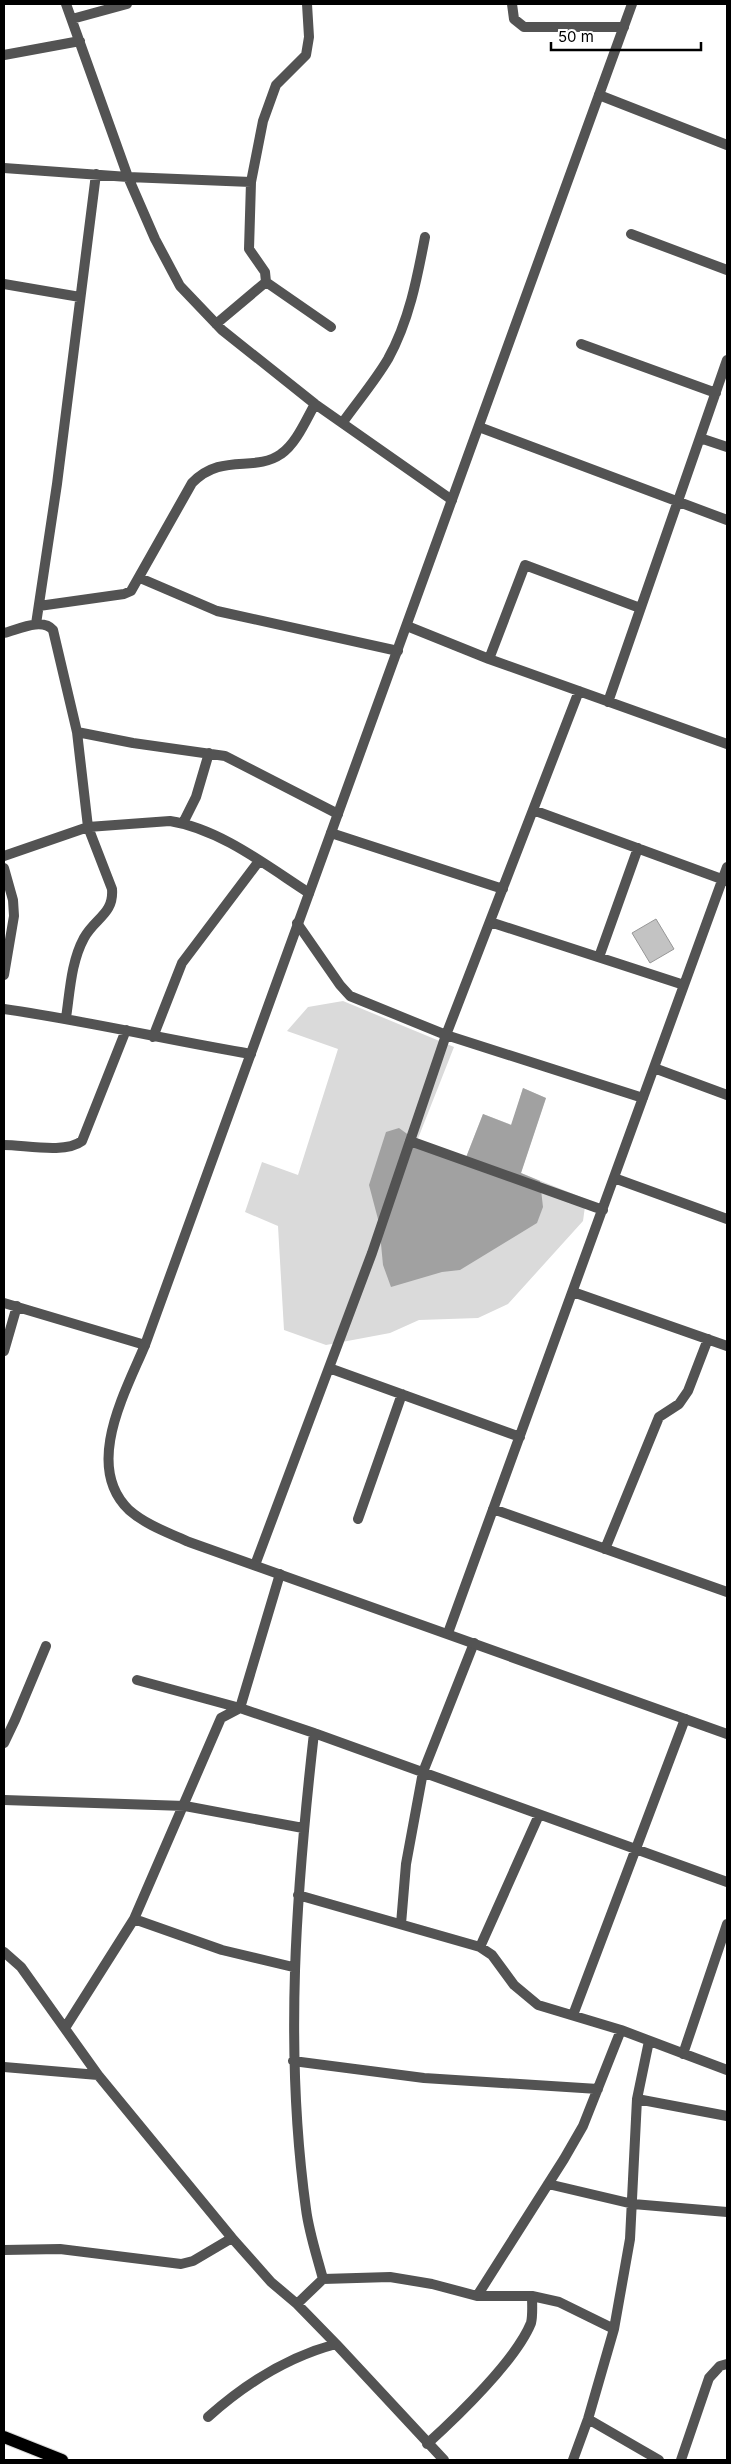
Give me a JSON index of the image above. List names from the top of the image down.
{
  "scale_bar": "50 m"
}
